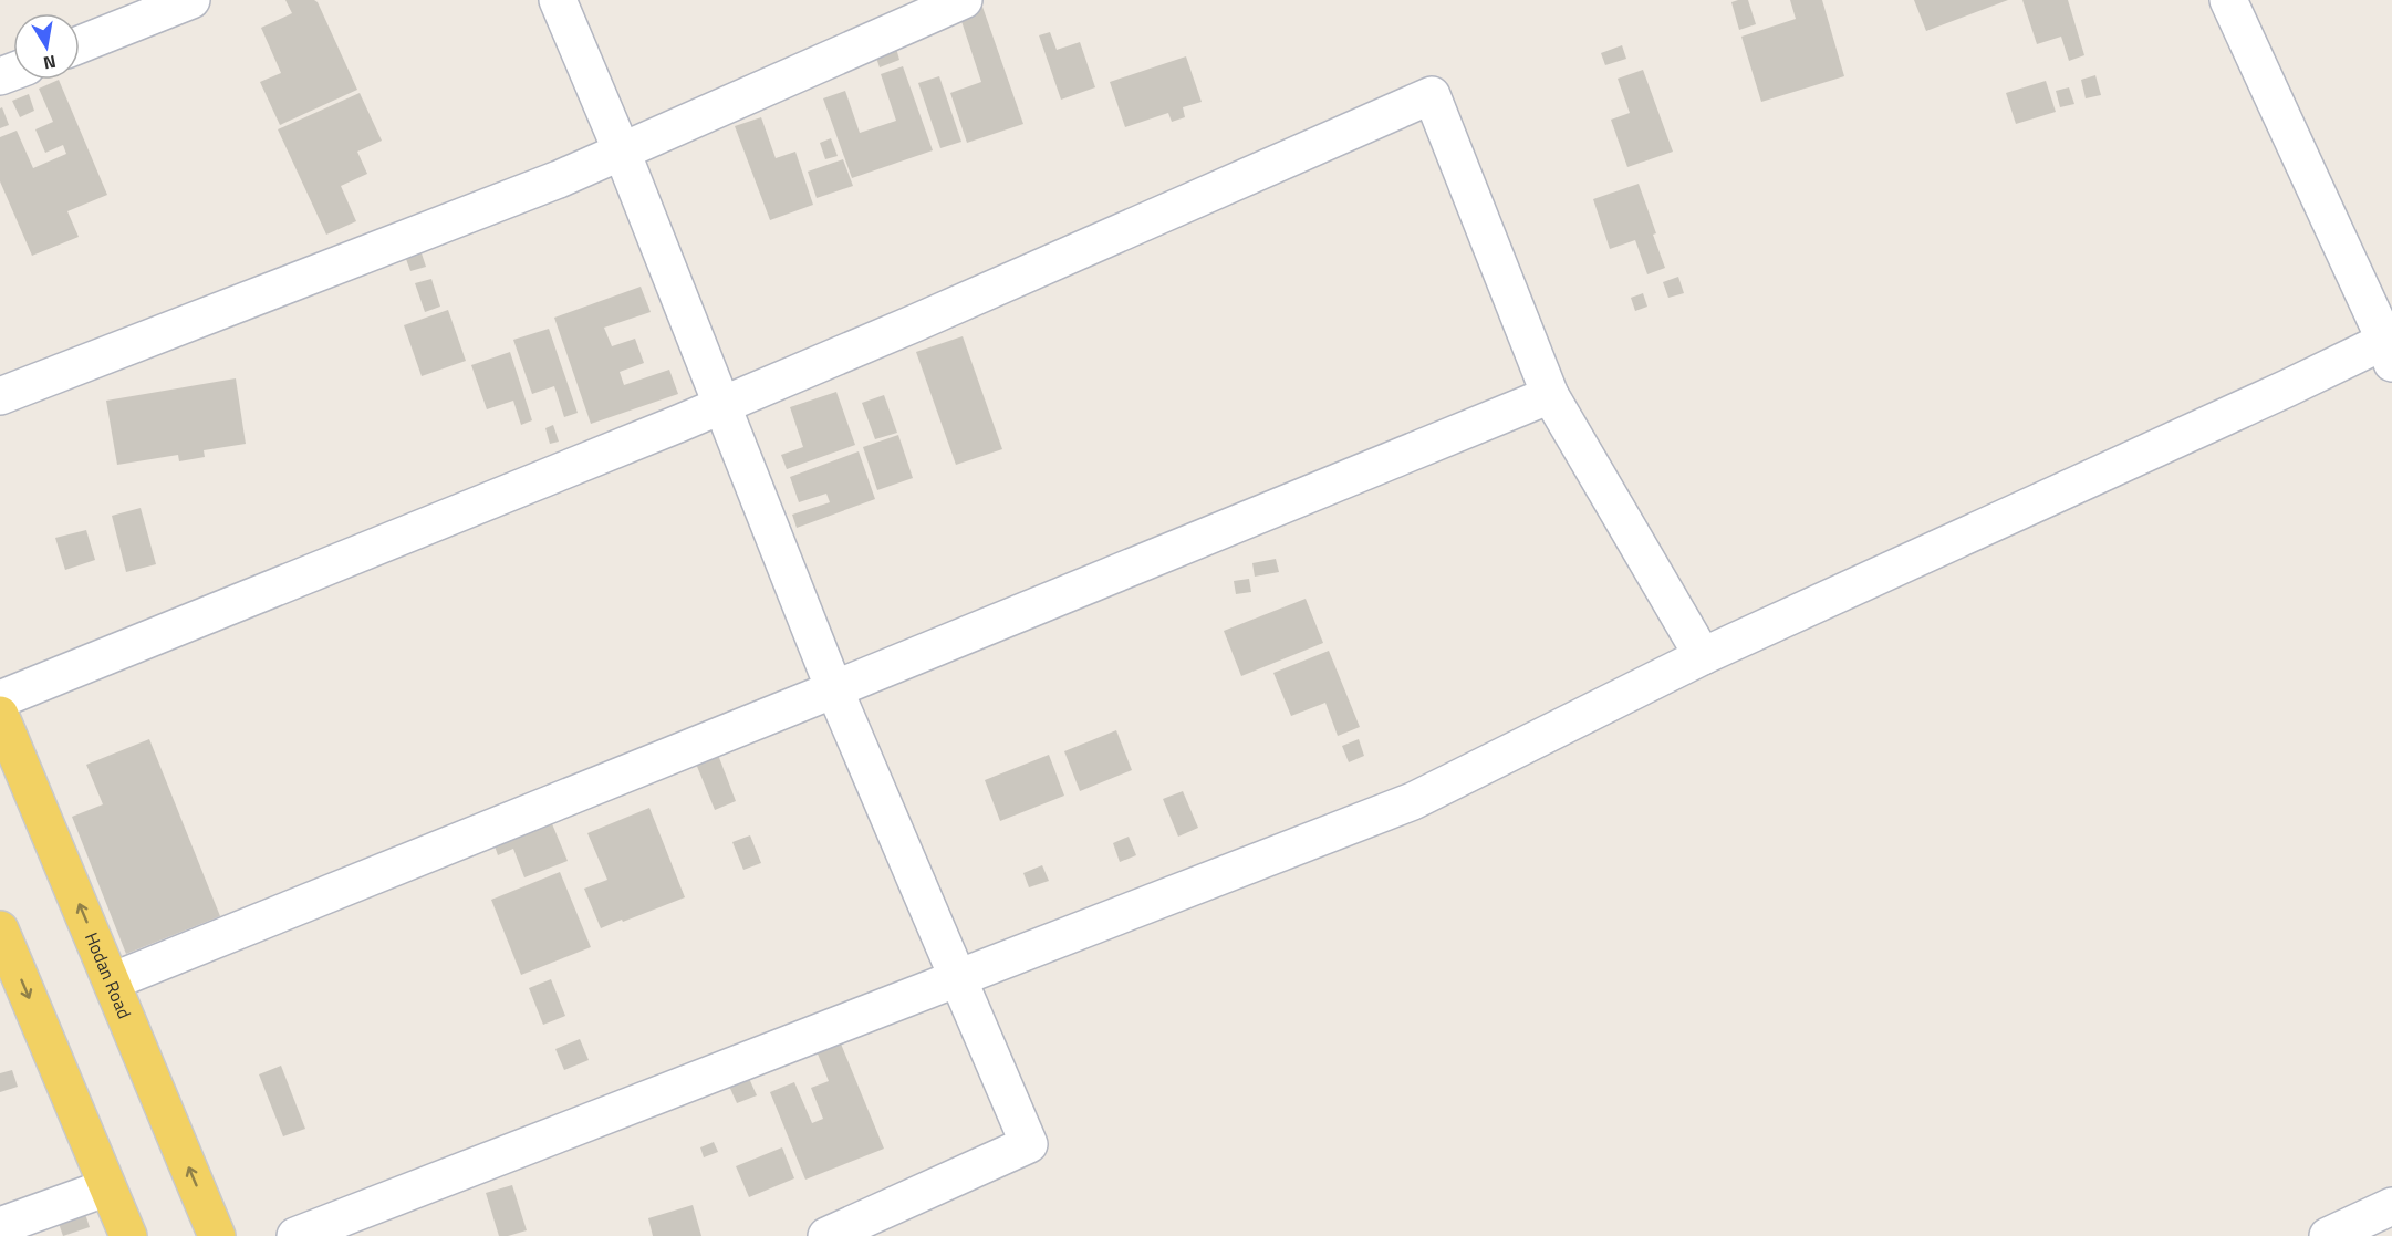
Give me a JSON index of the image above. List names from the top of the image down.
{
  "streets": {
    "main road": ["Hodan Road"]
  },
  "north": "bottom"
}
